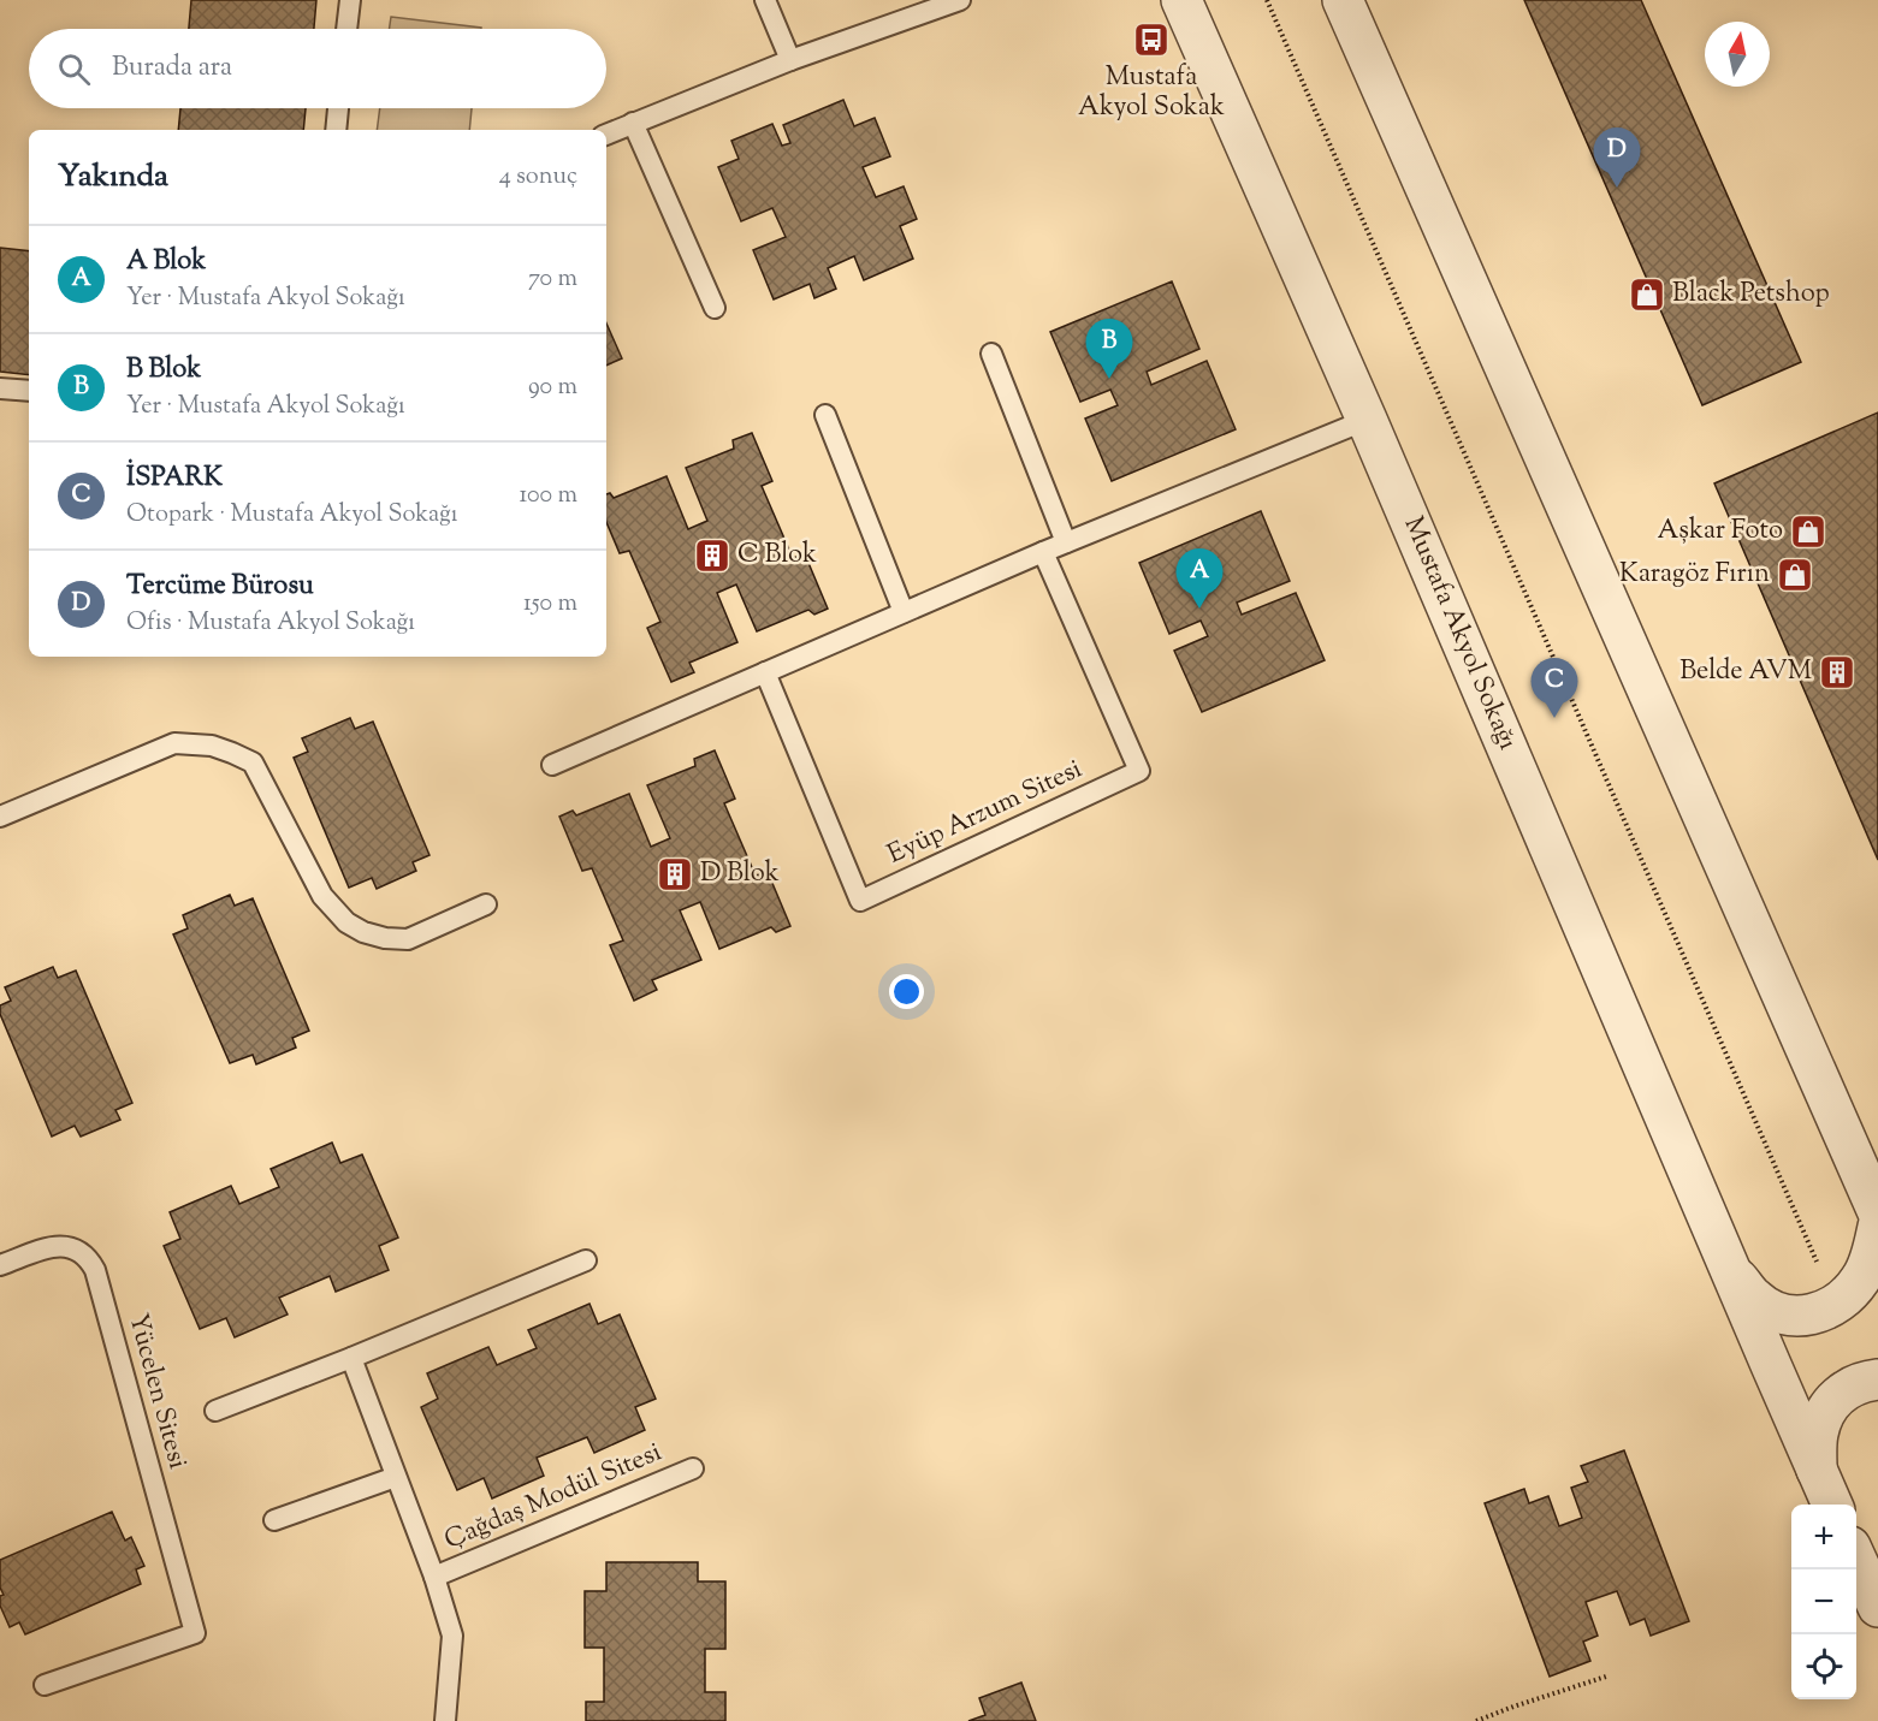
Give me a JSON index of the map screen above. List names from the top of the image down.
{
  "streets": {
    "street": ["Mustafa Akyol Sokağı"],
    "lane": ["Eyüp Arzum Sitesi", "Yücelen Sitesi", "Çağdaş Modül Sitesi"]
  },
  "places": {
    "bus stop": ["Mustafa Akyol Sokak"],
    "shop": ["Black Petshop", "Aşkar Foto", "Karagöz Fırın"],
    "building": ["C Blok", "Belde AVM", "D Blok"]
  },
  "north": "top",
  "page": {
    "search": "Burada ara",
    "pins": [
      "D",
      "B",
      "A",
      "C"
    ],
    "heading": ["Yakında", "4 sonuç"],
    "list": [
      {
        "mark": "A",
        "name": "A Blok",
        "note": "Yer · Mustafa Akyol Sokağı",
        "value": "70 m"
      },
      {
        "mark": "B",
        "name": "B Blok",
        "note": "Yer · Mustafa Akyol Sokağı",
        "value": "90 m"
      },
      {
        "mark": "C",
        "name": "İSPARK",
        "note": "Otopark · Mustafa Akyol Sokağı",
        "value": "100 m"
      },
      {
        "mark": "D",
        "name": "Tercüme Bürosu",
        "note": "Ofis · Mustafa Akyol Sokağı",
        "value": "150 m"
      }
    ],
    "map_buttons": ["+", "−"]
  }
}
